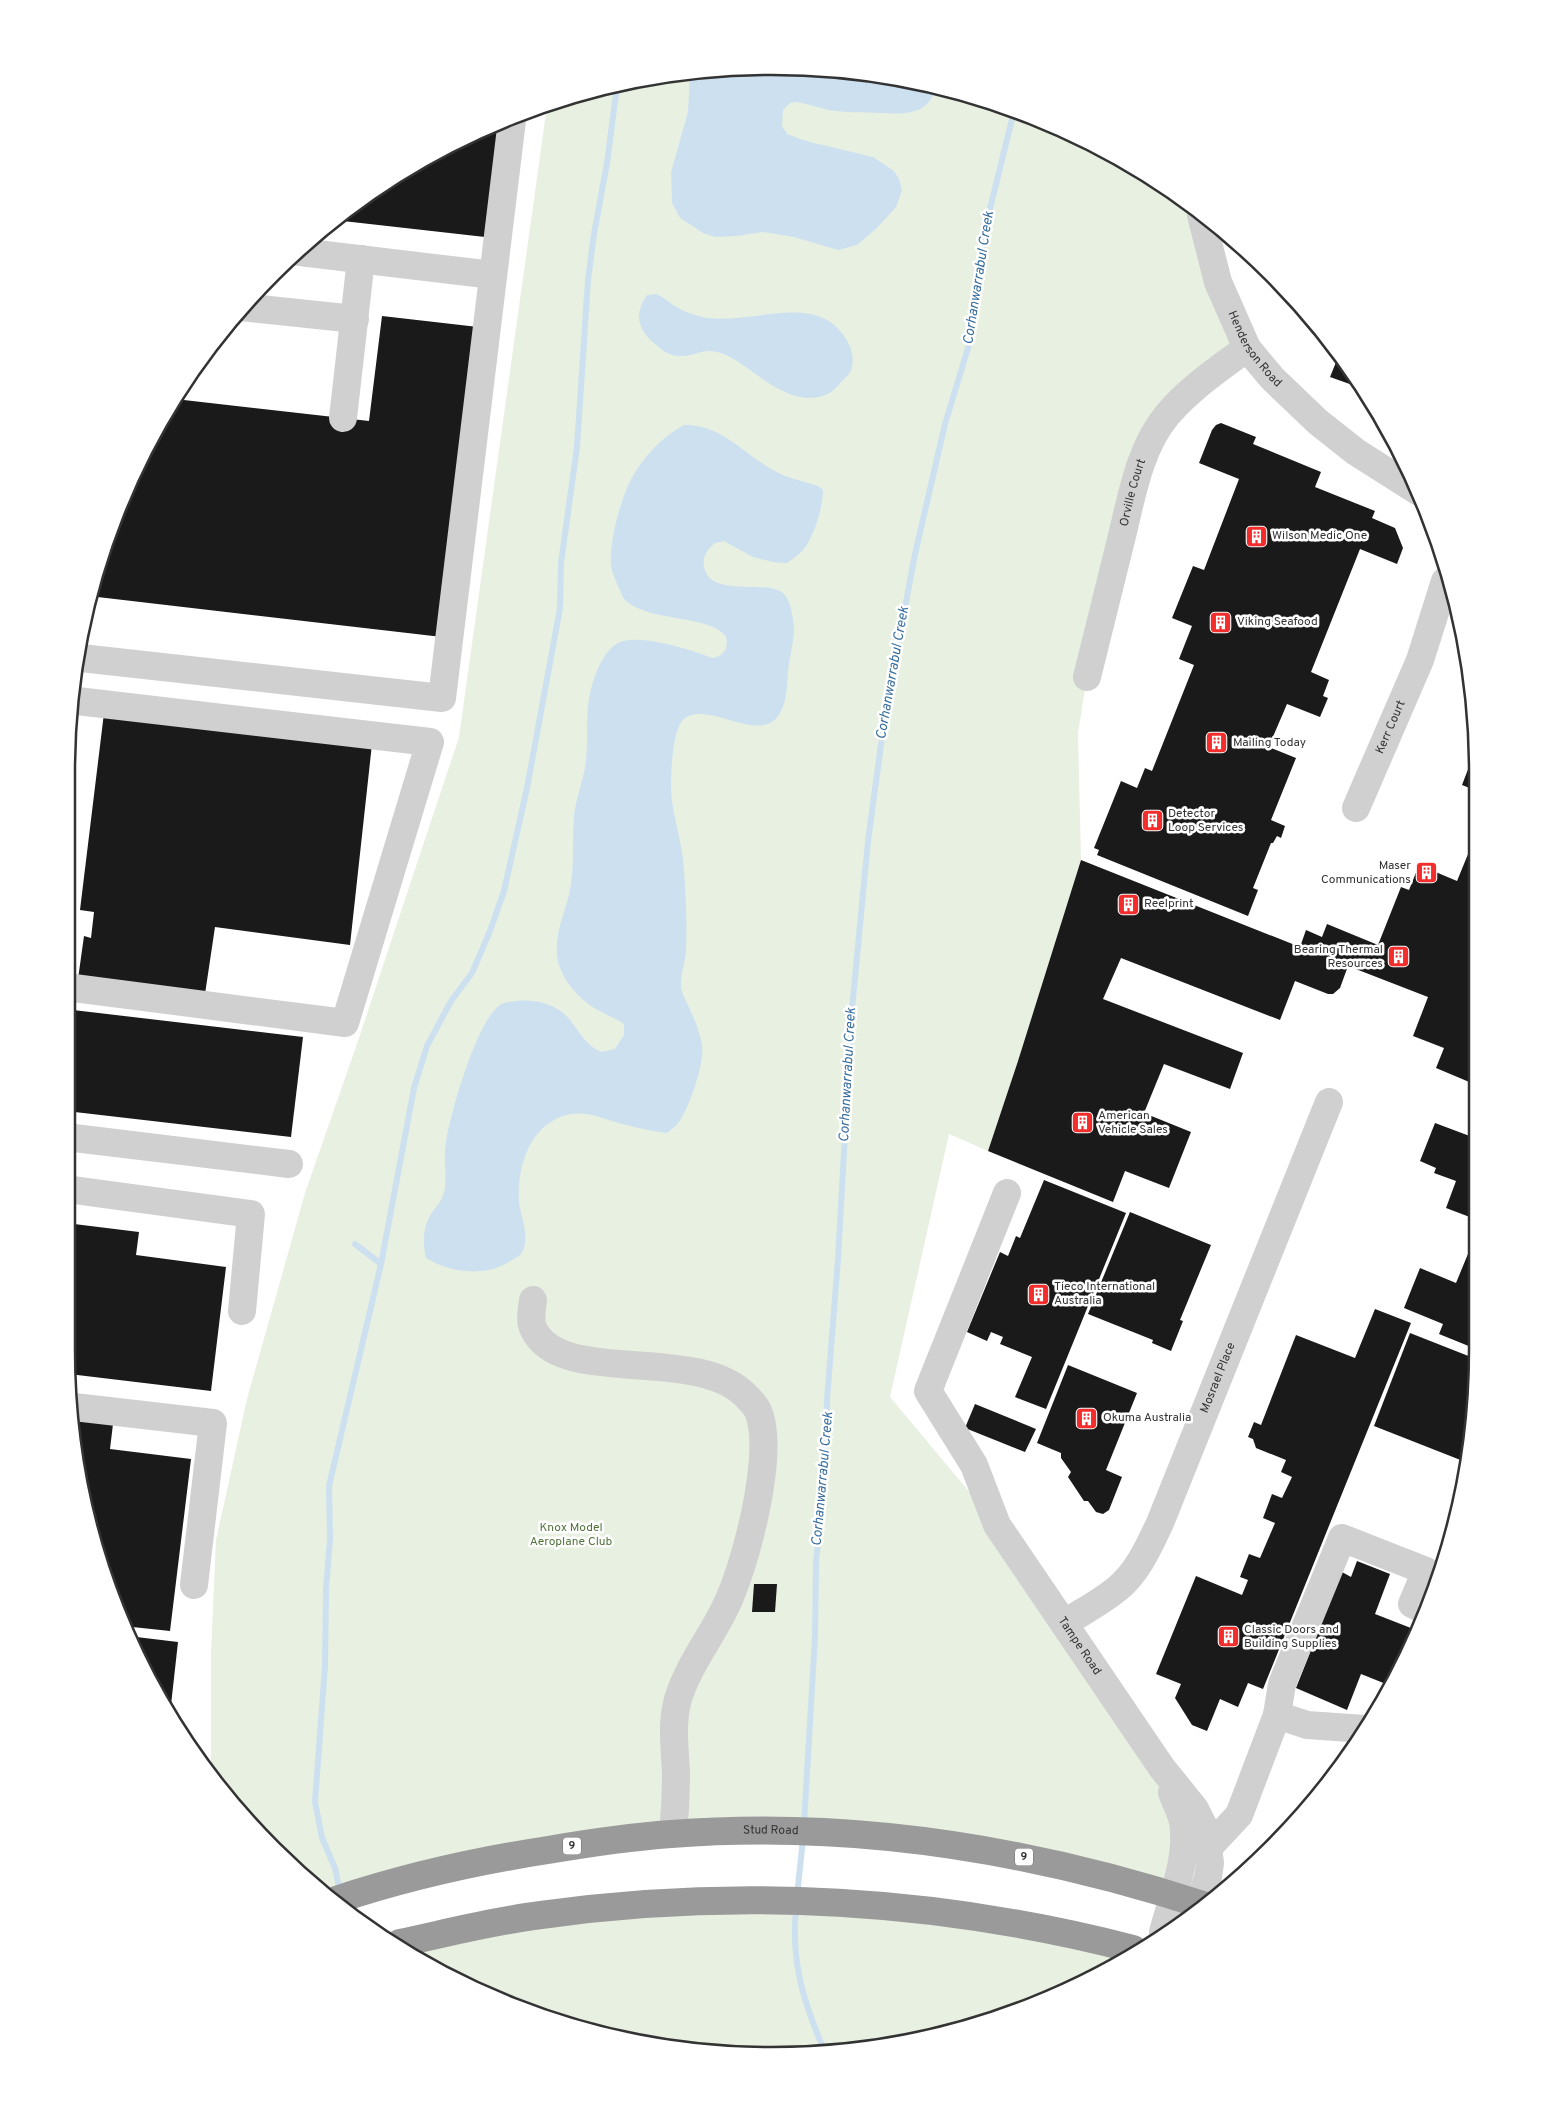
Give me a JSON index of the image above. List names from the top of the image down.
{
  "streets": {
    "highway": ["Stud Road", "9"],
    "street": [
      "Henderson Road",
      "Orville Court",
      "Kerr Court",
      "Mosrael Place",
      "Tampe Road"
    ]
  },
  "crossings": [
    ["Henderson Road", "Orville Court"],
    ["Mosrael Place", "Tampe Road"],
    ["Tampe Road", "Stud Road"]
  ],
  "water": ["Corhanwarrabul Creek"],
  "parks": ["Knox Model Aeroplane Club"],
  "places": {
    "building": [
      "Wilson Medic One",
      "Viking Seafood",
      "Mailing Today",
      "Detector Loop Services",
      "Maser Communications",
      "Reelprint",
      "Bearing Thermal Resources",
      "American Vehicle Sales",
      "Tieco International Australia",
      "Okuma Australia",
      "Classic Doors and Building Supplies"
    ]
  }
}
